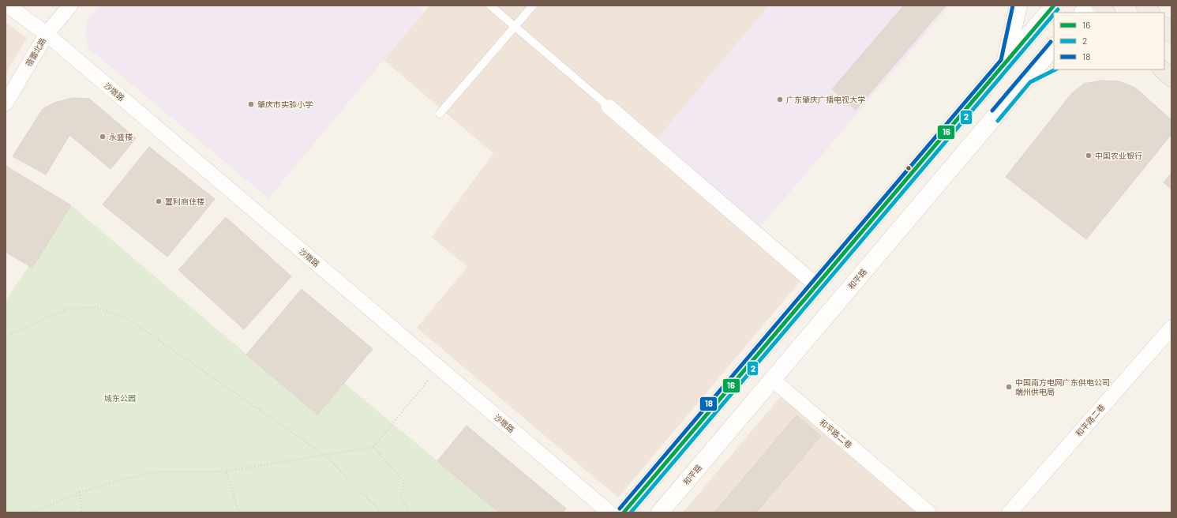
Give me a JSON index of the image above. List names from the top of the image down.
{
  "streets": {
    "main road": ["和平路"],
    "street": ["蓓蕾北路", "沙墩路", "和平路二巷"]
  },
  "crossings": [
    ["蓓蕾北路", "沙墩路"],
    ["和平路", "和平路二巷"]
  ],
  "parks": ["城东公园"],
  "places": [
    "广东肇庆广播电视大学",
    "肇庆市实验小学",
    "永盛楼",
    "中国农业银行",
    "置利商住楼",
    "中国南方电网广东供电公司 端州供电局"
  ],
  "lines": ["transit line 16", "transit line 18", "transit line 2"],
  "legend": ["16", "2", "18"]
}
